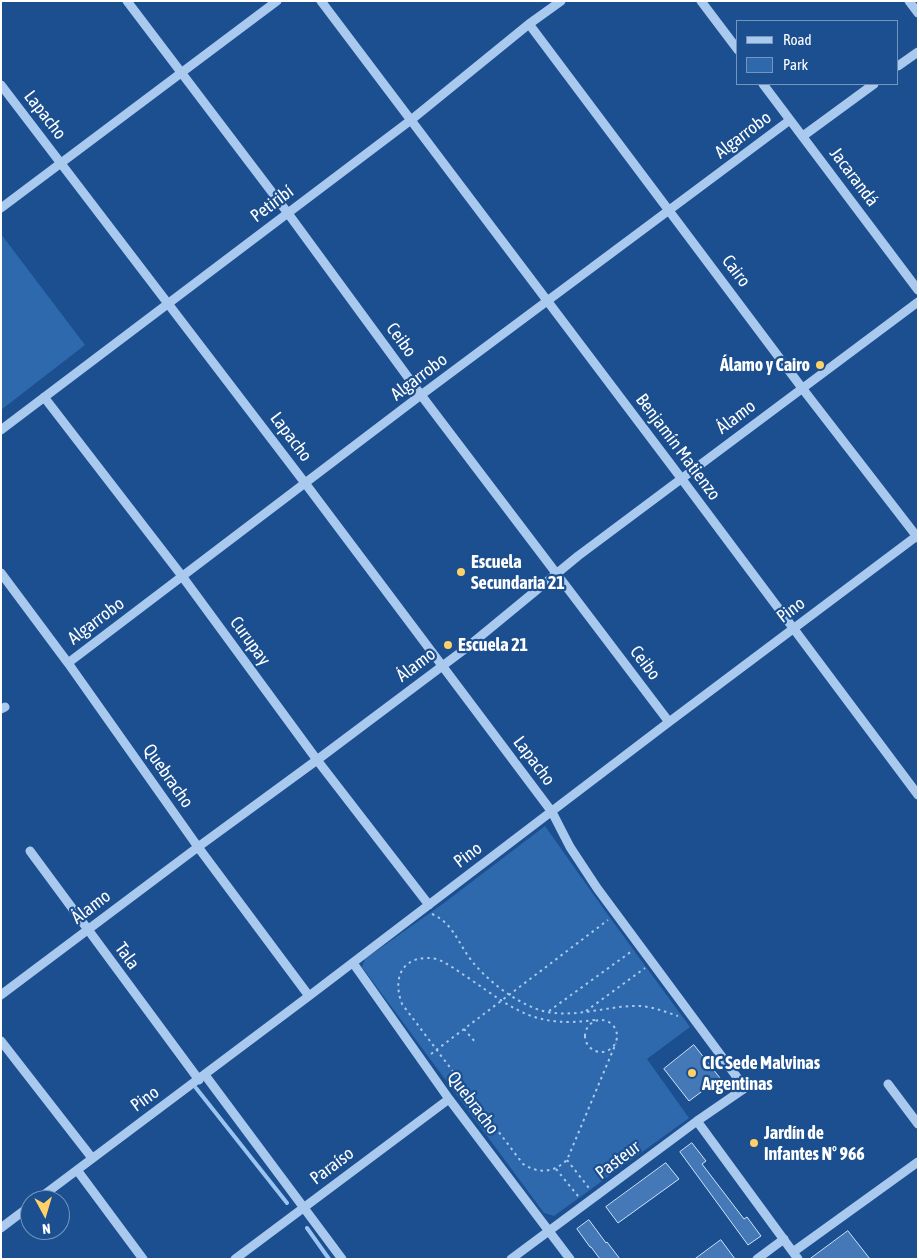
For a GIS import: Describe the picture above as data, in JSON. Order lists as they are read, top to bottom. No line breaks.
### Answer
{"streets":{"street":["Lapacho","Algarrobo","Jacarandá","Petiribí","Cairo","Ceibo","Álamo","Benjamín Matienzo","Pino","Curupay","Quebracho","Tala","Pasteur","Paraíso"]},"crossings":[["Lapacho","Algarrobo"],["Lapacho","Petiribí"],["Lapacho","Álamo"],["Lapacho","Pino"],["Lapacho","Pasteur"],["Algarrobo","Jacarandá"],["Algarrobo","Cairo"],["Algarrobo","Ceibo"],["Algarrobo","Benjamín Matienzo"],["Algarrobo","Curupay"],["Algarrobo","Quebracho"],["Petiribí","Cairo"],["Petiribí","Ceibo"],["Petiribí","Benjamín Matienzo"],["Petiribí","Curupay"],["Cairo","Álamo"],["Cairo","Pino"],["Ceibo","Álamo"],["Ceibo","Pino"],["Álamo","Benjamín Matienzo"],["Álamo","Curupay"],["Álamo","Quebracho"],["Álamo","Tala"],["Benjamín Matienzo","Pino"],["Pino","Curupay"],["Pino","Quebracho"],["Pino","Tala"],["Quebracho","Pasteur"],["Quebracho","Paraíso"],["Tala","Paraíso"]],"places":["Álamo y Cairo","Escuela Secundaria 21","Escuela 21","CIC Sede Malvinas Argentinas","Jardín de Infantes N° 966"],"legend":["Road","Park"],"north":"bottom"}
